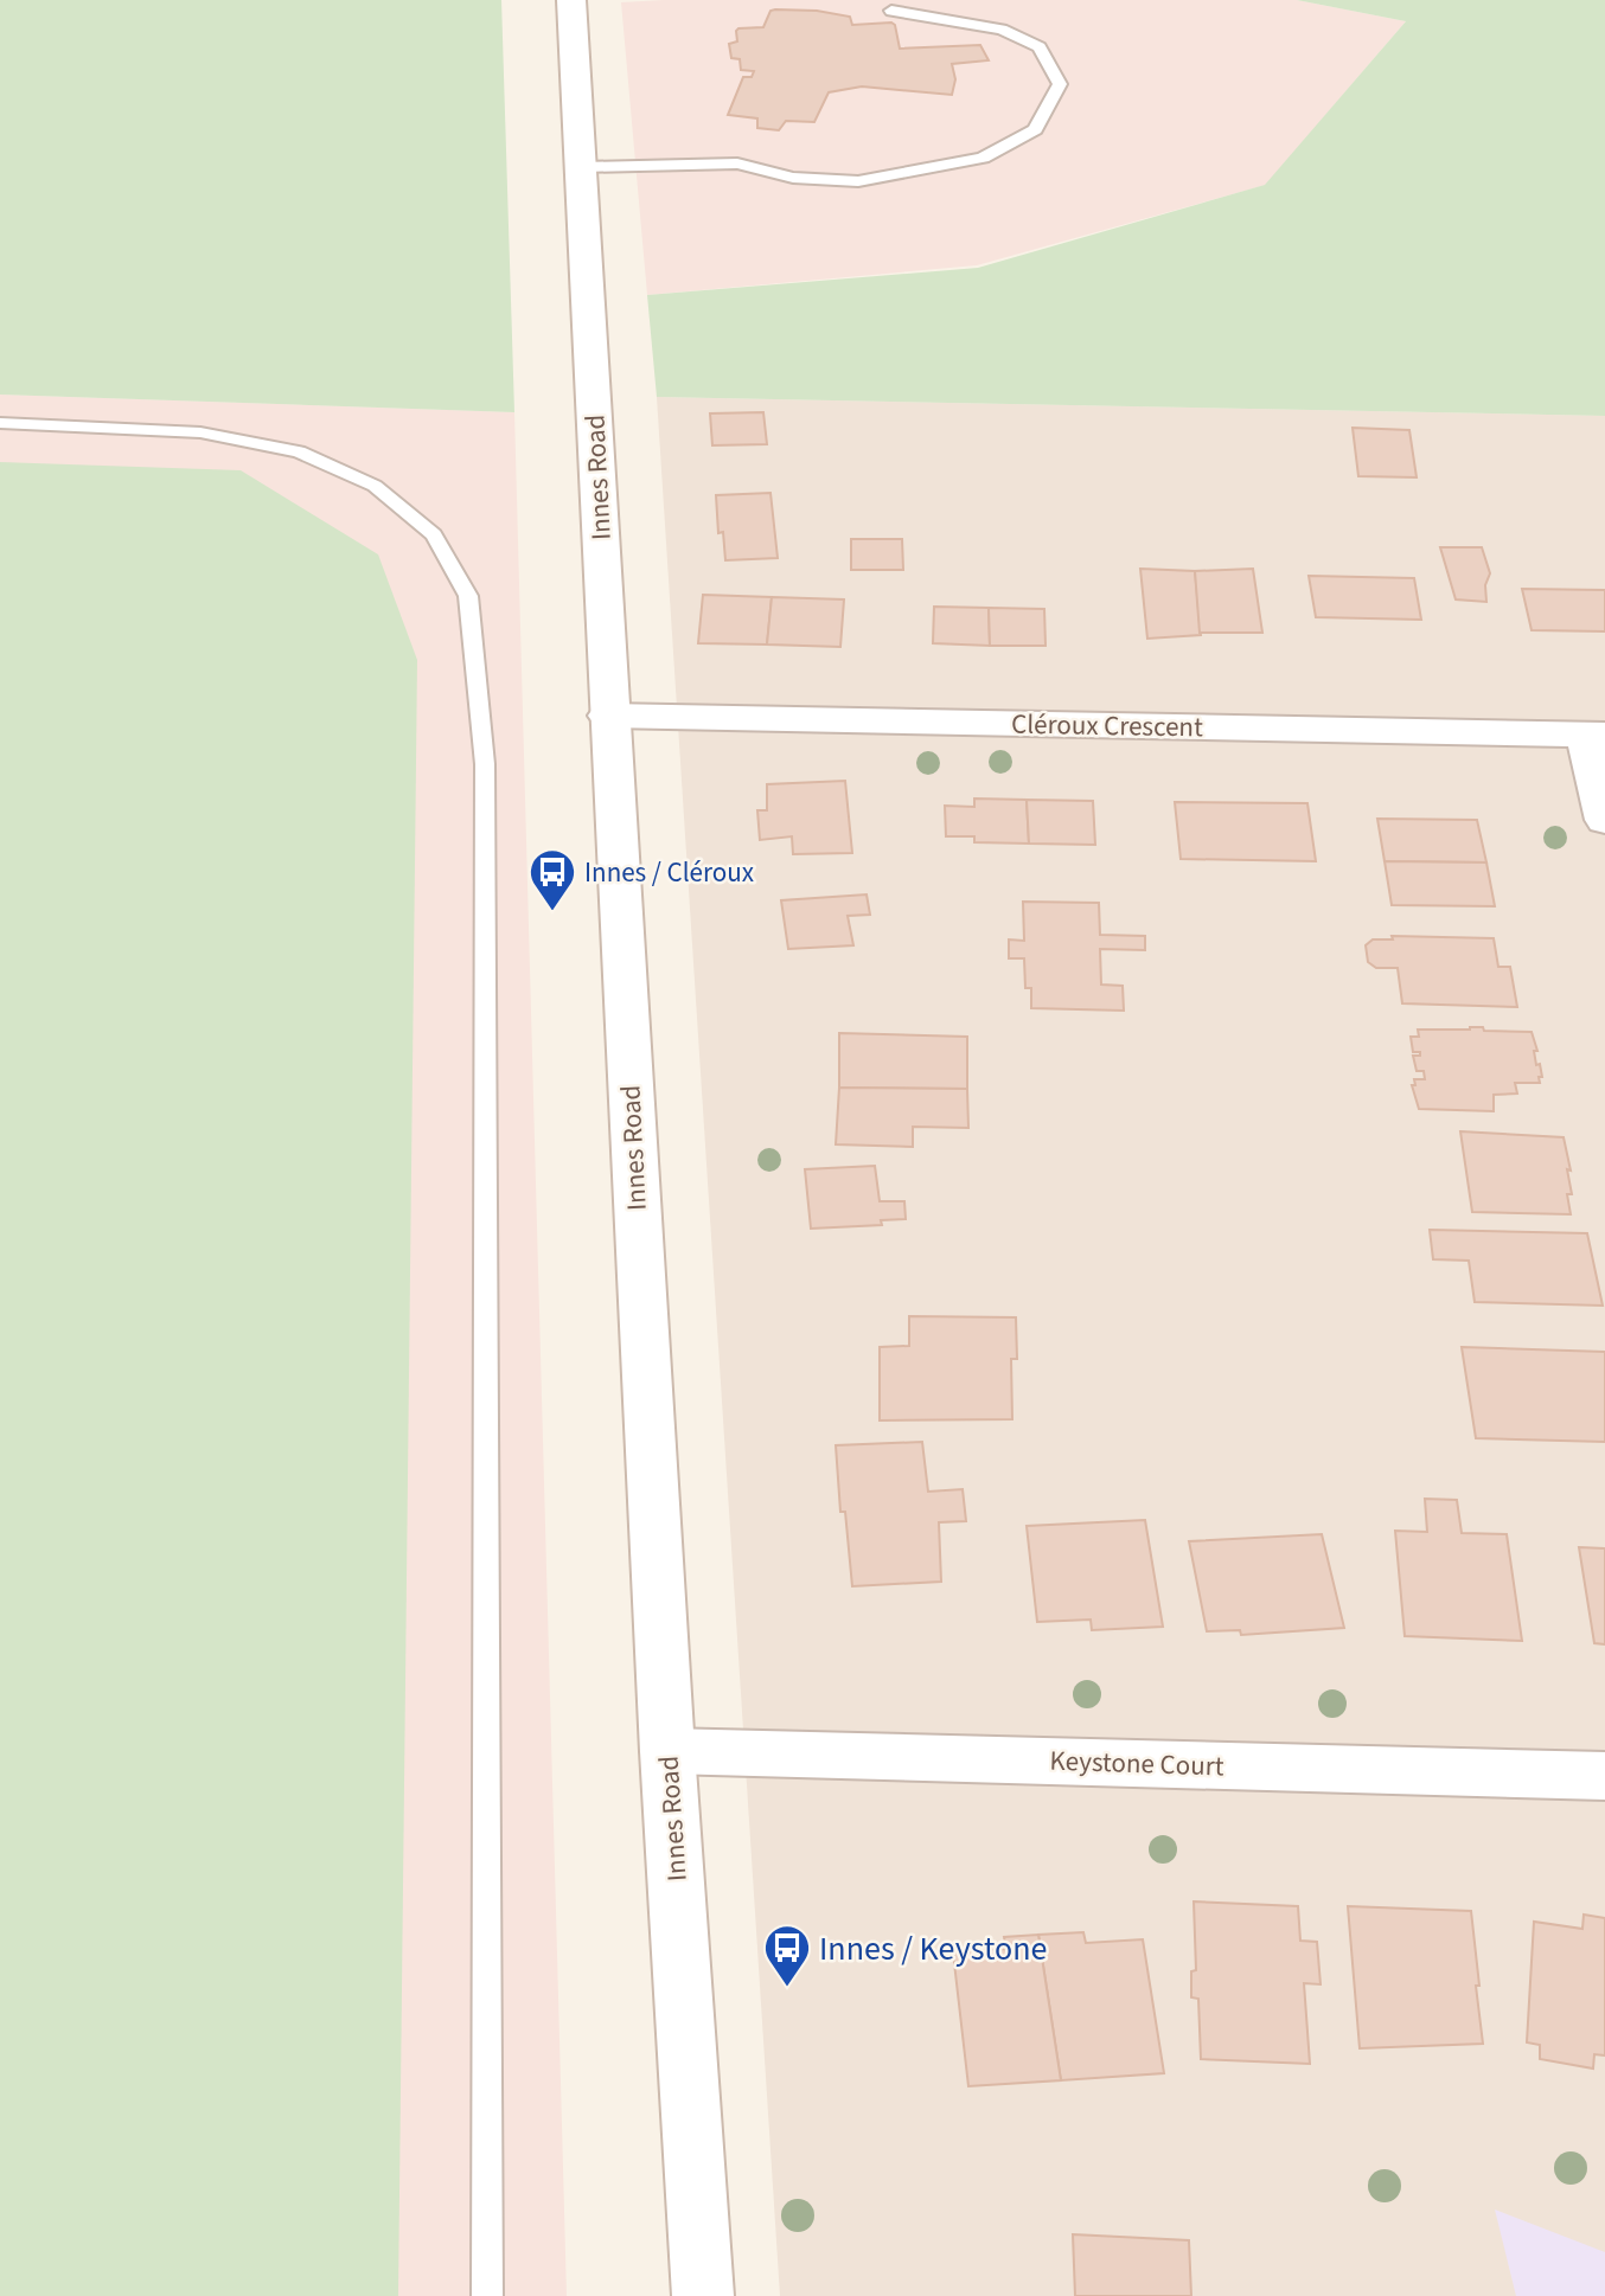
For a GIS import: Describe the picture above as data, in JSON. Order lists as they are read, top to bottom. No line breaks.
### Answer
{"streets":{"street":["Innes Road","Cléroux Crescent","Keystone Court"]},"crossings":[["Innes Road","Cléroux Crescent"],["Innes Road","Keystone Court"]],"places":{"bus stop":["Innes / Cléroux","Innes / Keystone"]}}
